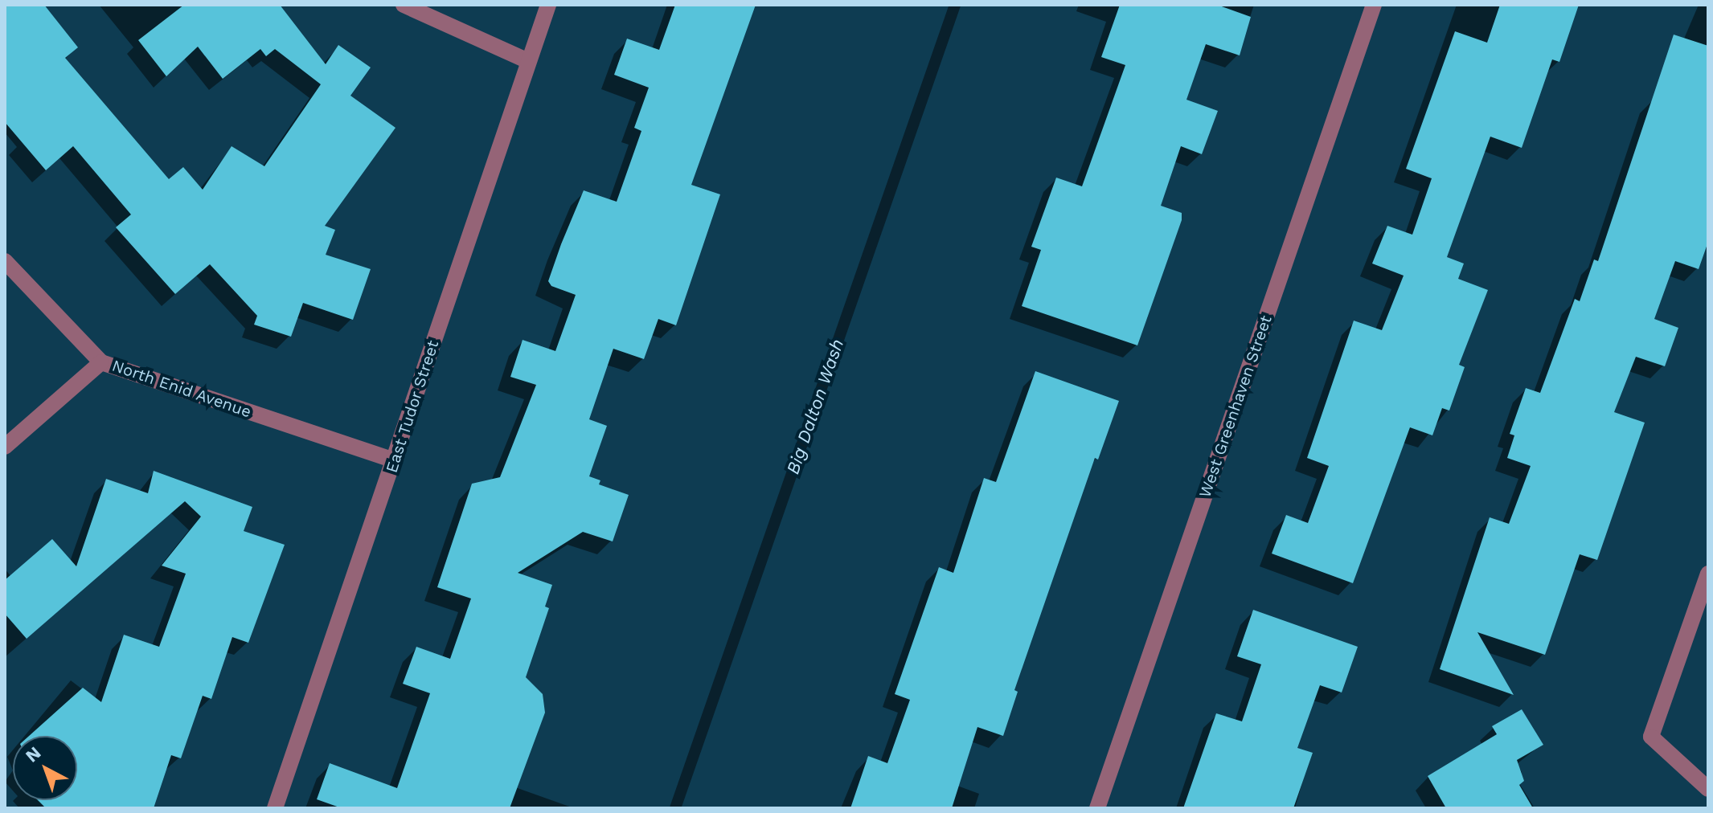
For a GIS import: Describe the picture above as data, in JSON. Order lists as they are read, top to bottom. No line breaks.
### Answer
{"streets":{"street":["North Enid Avenue","East Tudor Street","West Greenhaven Street"]},"crossings":[["North Enid Avenue","East Tudor Street"]],"water":["Big Dalton Wash"],"north":"top left"}
